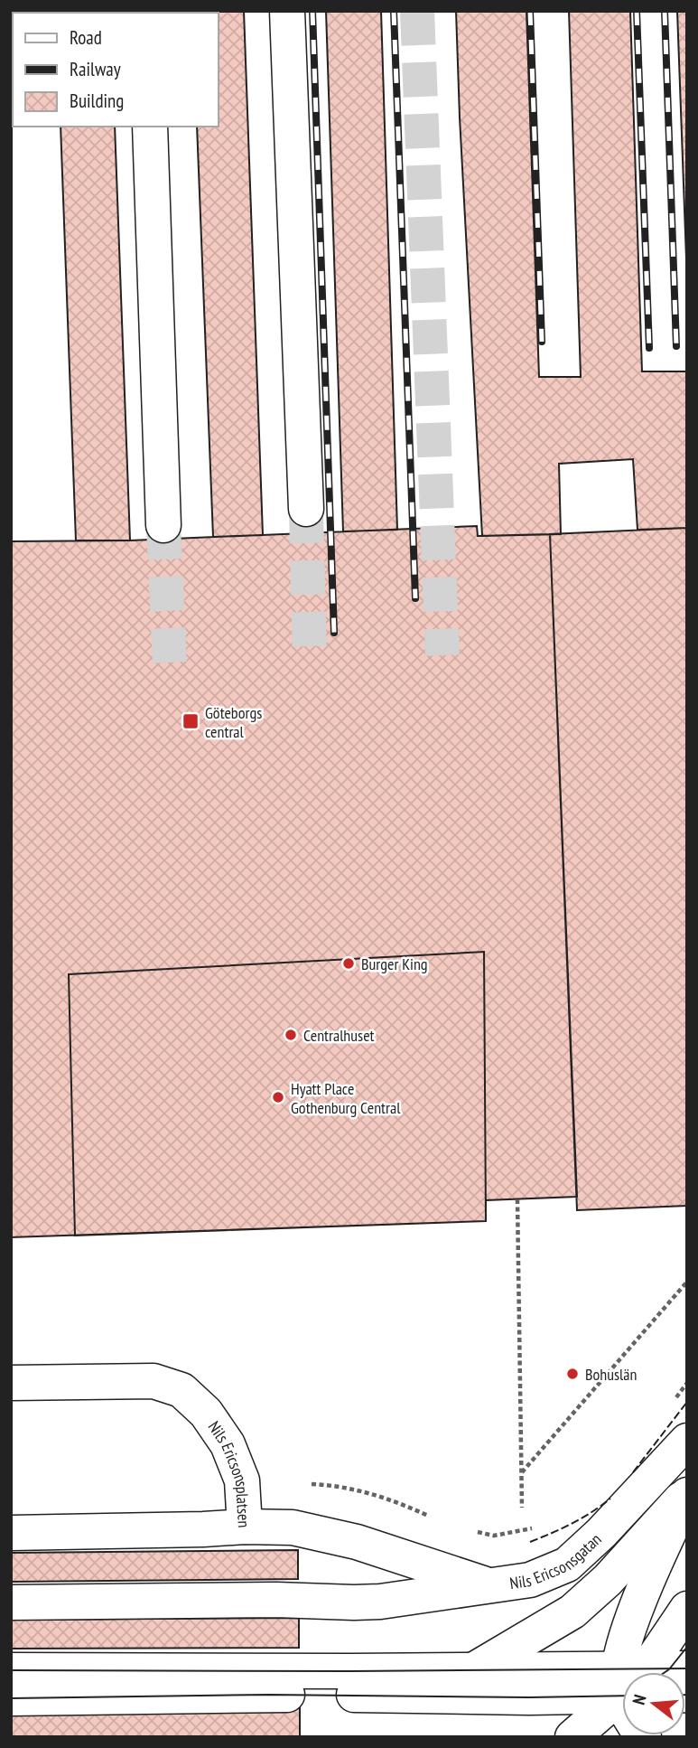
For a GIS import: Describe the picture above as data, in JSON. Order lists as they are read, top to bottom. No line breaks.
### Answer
{"streets":{"main road":["Nils Ericsonsplatsen","Nils Ericsonsgatan"]},"crossings":[["Nils Ericsonsplatsen","Nils Ericsonsgatan"]],"places":{"transit":["Göteborgs central"],"other":["Burger King","Centralhuset","Hyatt Place Gothenburg Central","Bohuslän"]},"legend":["Road","Railway","Building"],"north":"left"}
